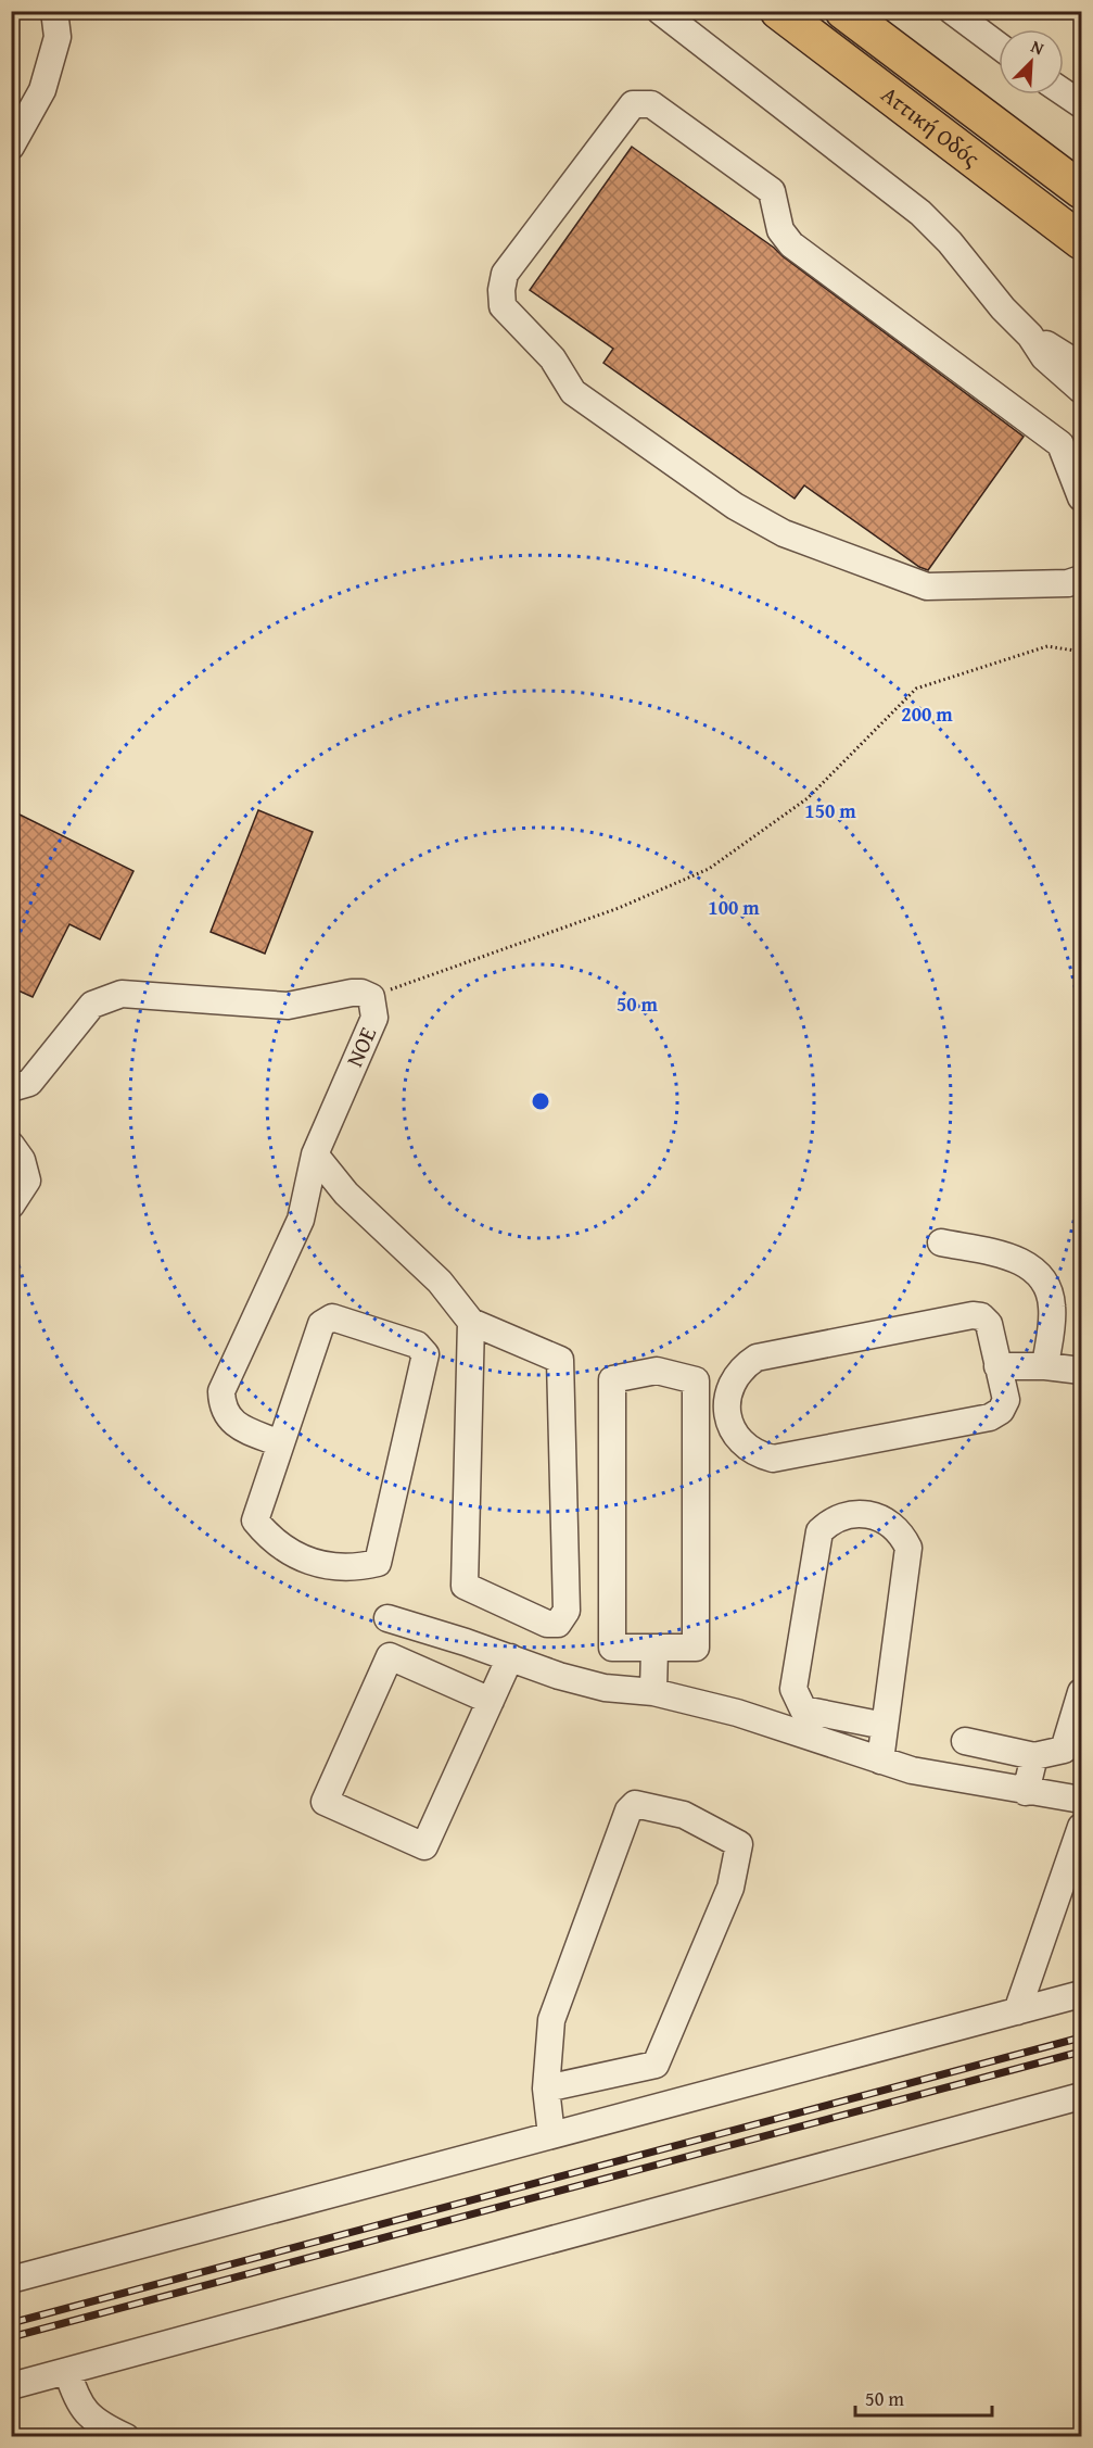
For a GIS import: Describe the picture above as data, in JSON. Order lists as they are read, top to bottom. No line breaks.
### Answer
{"streets":{"highway":["Αττική Οδός"],"street":["NOE"]},"scale_bar":"50 m","north":"top right","rings":["200 m","150 m","100 m","50 m"]}
